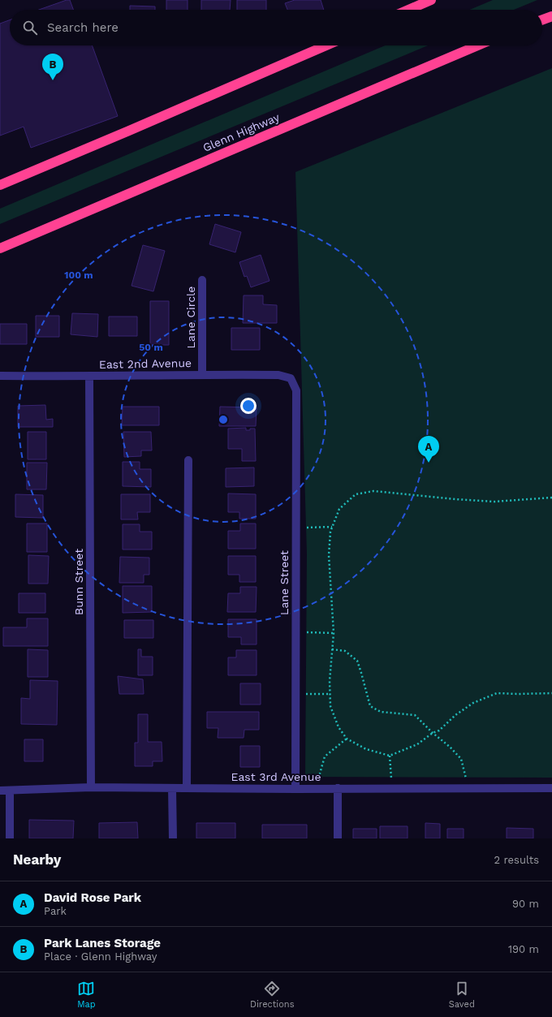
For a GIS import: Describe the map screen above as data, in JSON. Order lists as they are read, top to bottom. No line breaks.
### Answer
{"streets":{"highway":["Glenn Highway"],"street":["Lane Circle","East 2nd Avenue","Bunn Street","Lane Street","East 3rd Avenue"]},"crossings":[["Lane Circle","East 2nd Avenue"],["East 2nd Avenue","Bunn Street"],["East 2nd Avenue","Lane Street"],["Bunn Street","East 3rd Avenue"],["Lane Street","East 3rd Avenue"]],"page":{"search":"Search here","pins":["B","A"],"heading":["Nearby","2 results"],"list":[{"mark":"A","name":"David Rose Park","note":"Park","value":"90 m"},{"mark":"B","name":"Park Lanes Storage","note":"Place · Glenn Highway","value":"190 m"}],"nav":["Map","Directions","Saved"]},"rings":["100 m","50 m"]}
